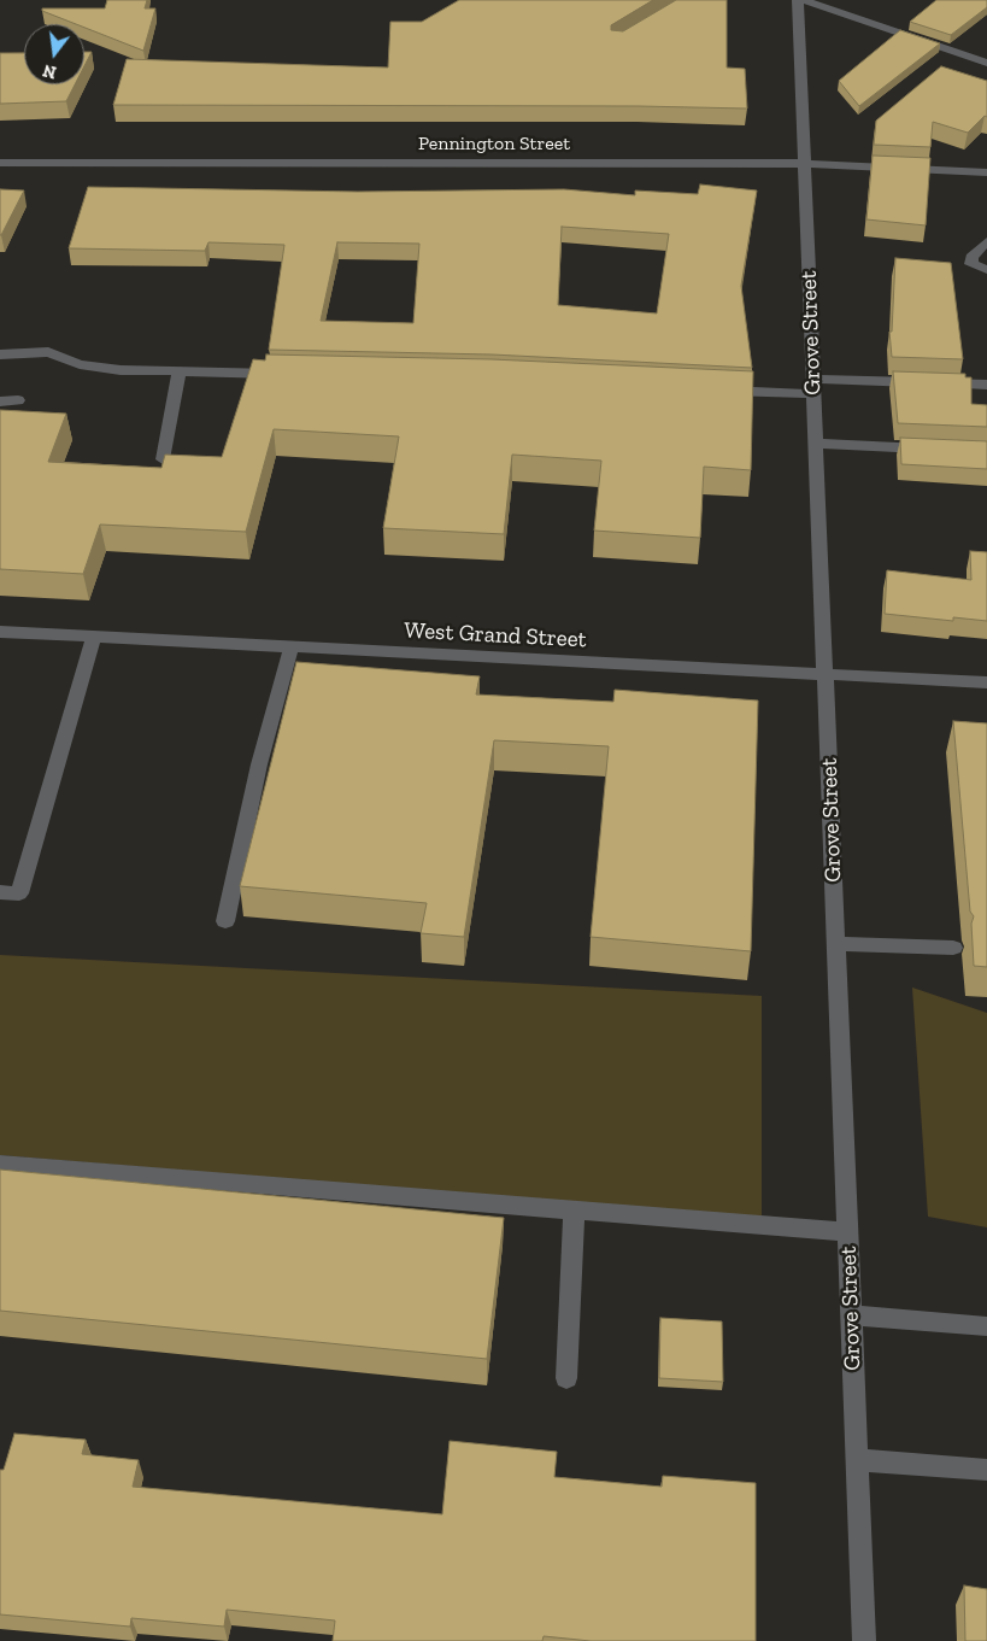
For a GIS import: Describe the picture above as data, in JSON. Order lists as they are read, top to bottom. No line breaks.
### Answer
{"streets":{"street":["Pennington Street","Grove Street","West Grand Street"]},"crossings":[["Pennington Street","Grove Street"],["Grove Street","West Grand Street"]],"north":"bottom"}
